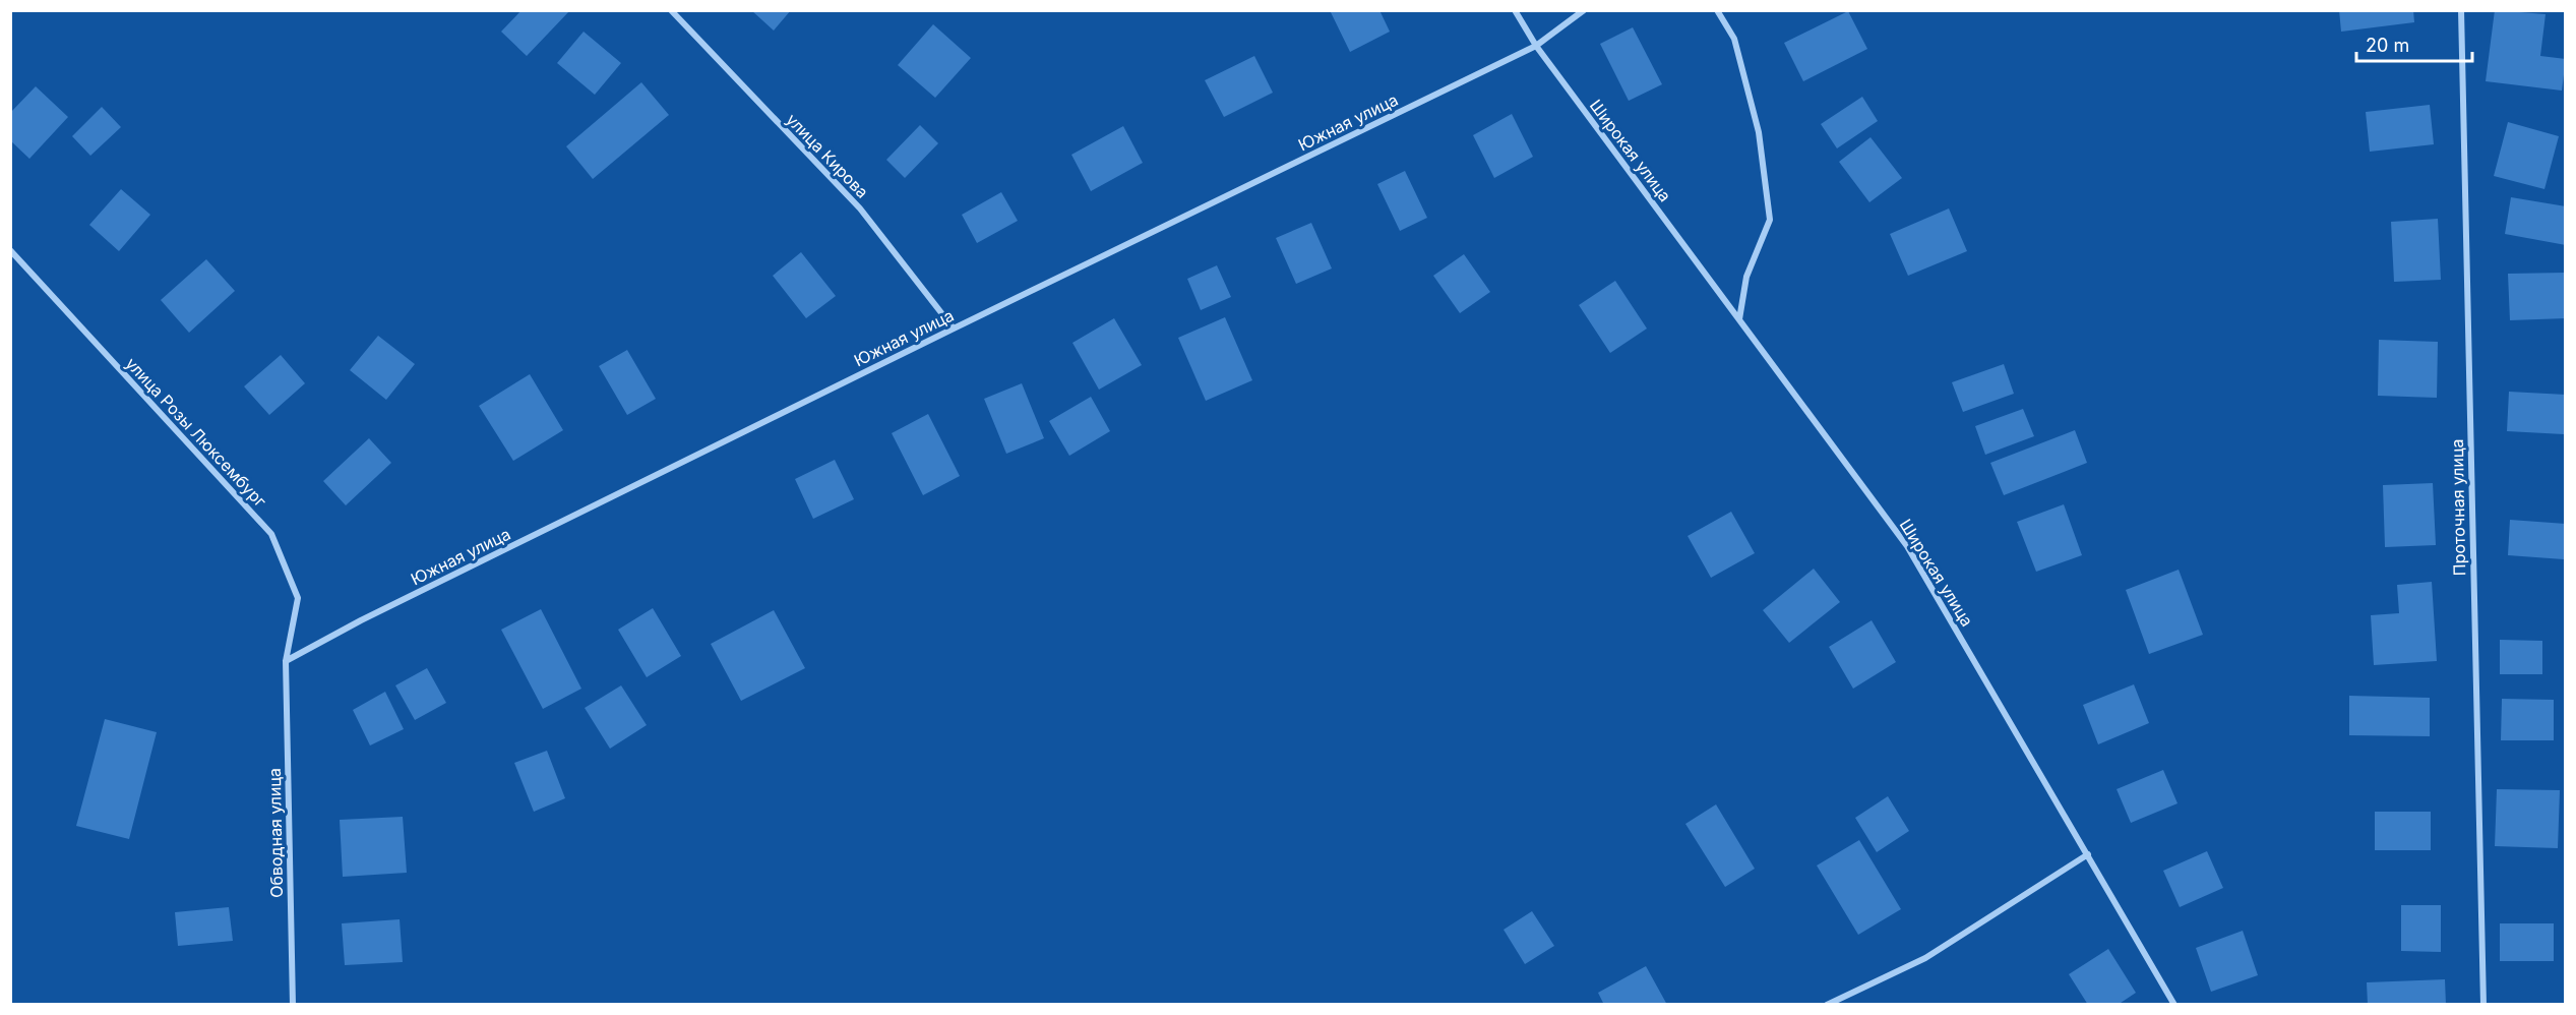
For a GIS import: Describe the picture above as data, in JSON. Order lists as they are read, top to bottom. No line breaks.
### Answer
{"streets":{"street":["Южная улица","Широкая улица","улица Кирова","улица Розы Люксембург","Проточная улица","Обводная улица"]},"crossings":[["Южная улица","Широкая улица"],["Южная улица","улица Кирова"],["Южная улица","улица Розы Люксембург"],["Южная улица","Обводная улица"],["улица Розы Люксембург","Обводная улица"]],"scale_bar":"20 m"}
